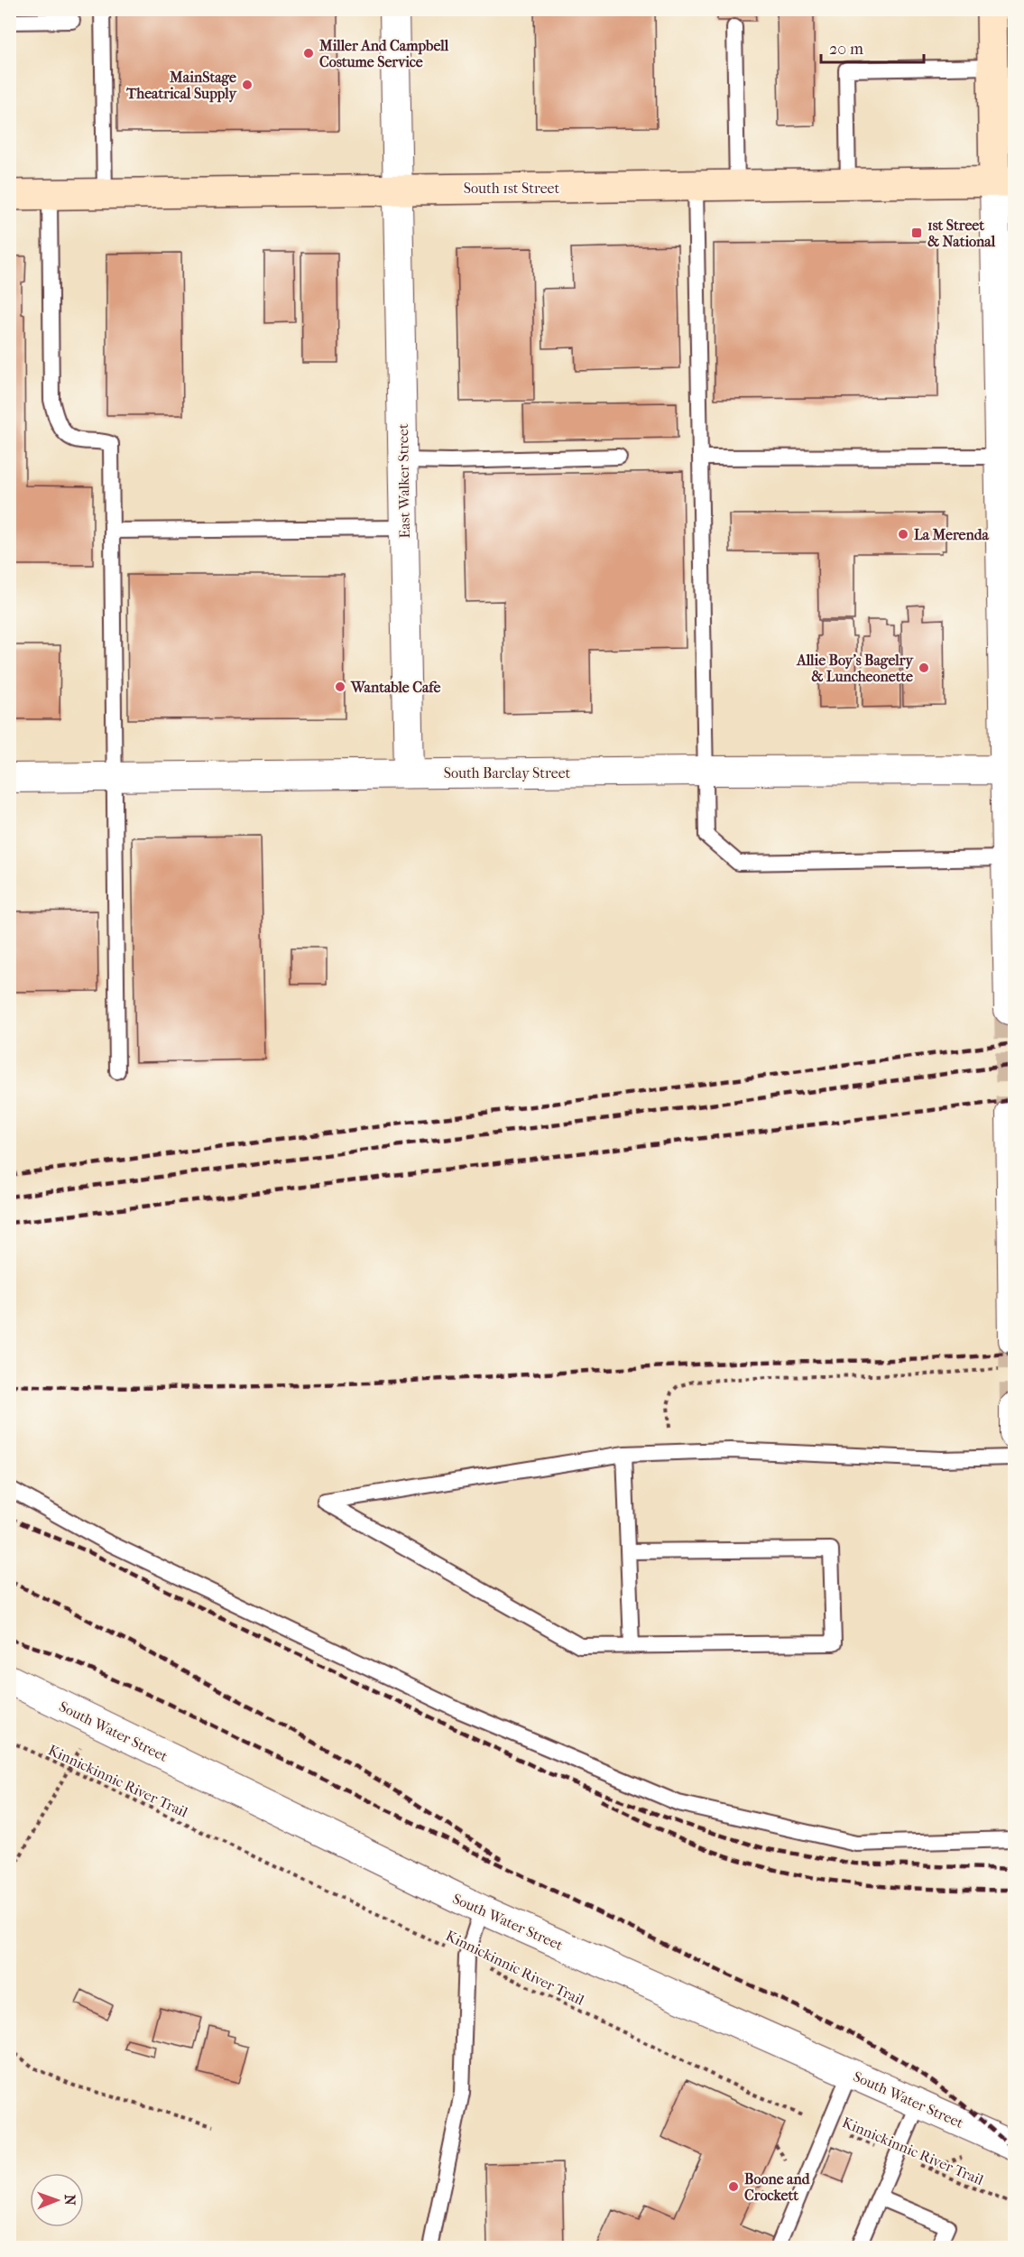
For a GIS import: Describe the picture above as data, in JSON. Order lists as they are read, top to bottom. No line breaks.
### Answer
{"streets":{"main road":["South 1st Street"],"street":["East Walker Street","South Barclay Street","South Water Street"],"path":["Kinnickinnic River Trail"]},"crossings":[["South 1st Street","East Walker Street"],["East Walker Street","South Barclay Street"]],"places":{"other":["Miller And Campbell Costume Service","MainStage Theatrical Supply","La Merenda","Allie Boy's Bagelry & Luncheonette","Wantable Cafe","Boone and Crockett"],"transit":["1st Street & National"]},"scale_bar":"20 m","north":"right"}
